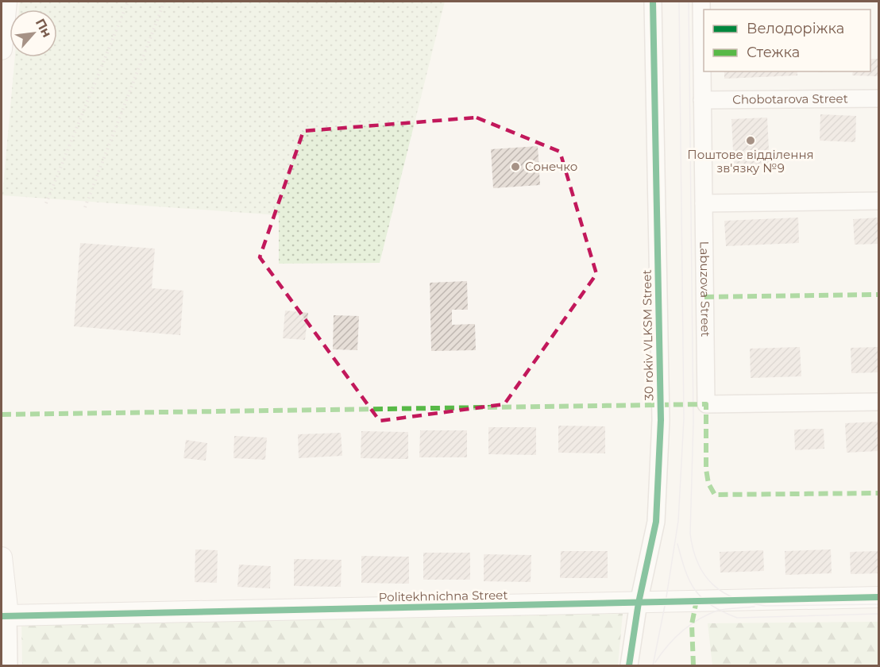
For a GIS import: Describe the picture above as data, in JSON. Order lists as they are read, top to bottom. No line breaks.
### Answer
{"streets":{"street":["Chobotarova Street","Labuzova Street","30 rokiv VLKSM Street","Politekhnichna Street"]},"crossings":[["Chobotarova Street","Labuzova Street"],["30 rokiv VLKSM Street","Politekhnichna Street"]],"places":["Поштове відділення зв'язку №9","Сонечко"],"legend":["Велодоріжка","Стежка"],"north":"top right"}
